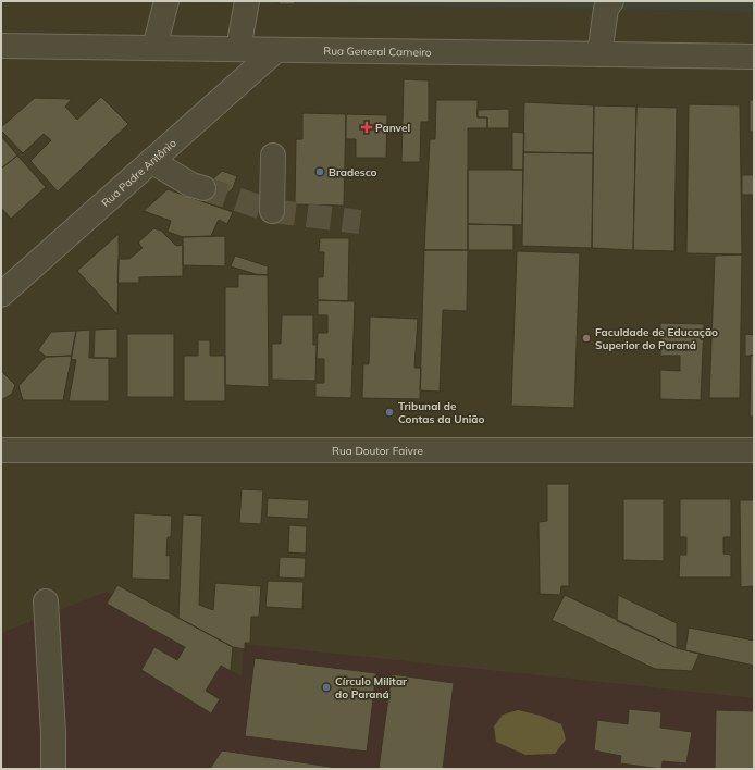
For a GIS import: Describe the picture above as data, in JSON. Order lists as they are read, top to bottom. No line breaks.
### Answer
{"streets":{"street":["Rua General Carneiro","Rua Padre Antônio","Rua Doutor Faivre"]},"crossings":[["Rua General Carneiro","Rua Padre Antônio"]],"places":{"health":["Panvel"],"other":["Bradesco","Faculdade de Educação Superior do Paraná","Tribunal de Contas da União","Círculo Militar do Paraná"]}}
